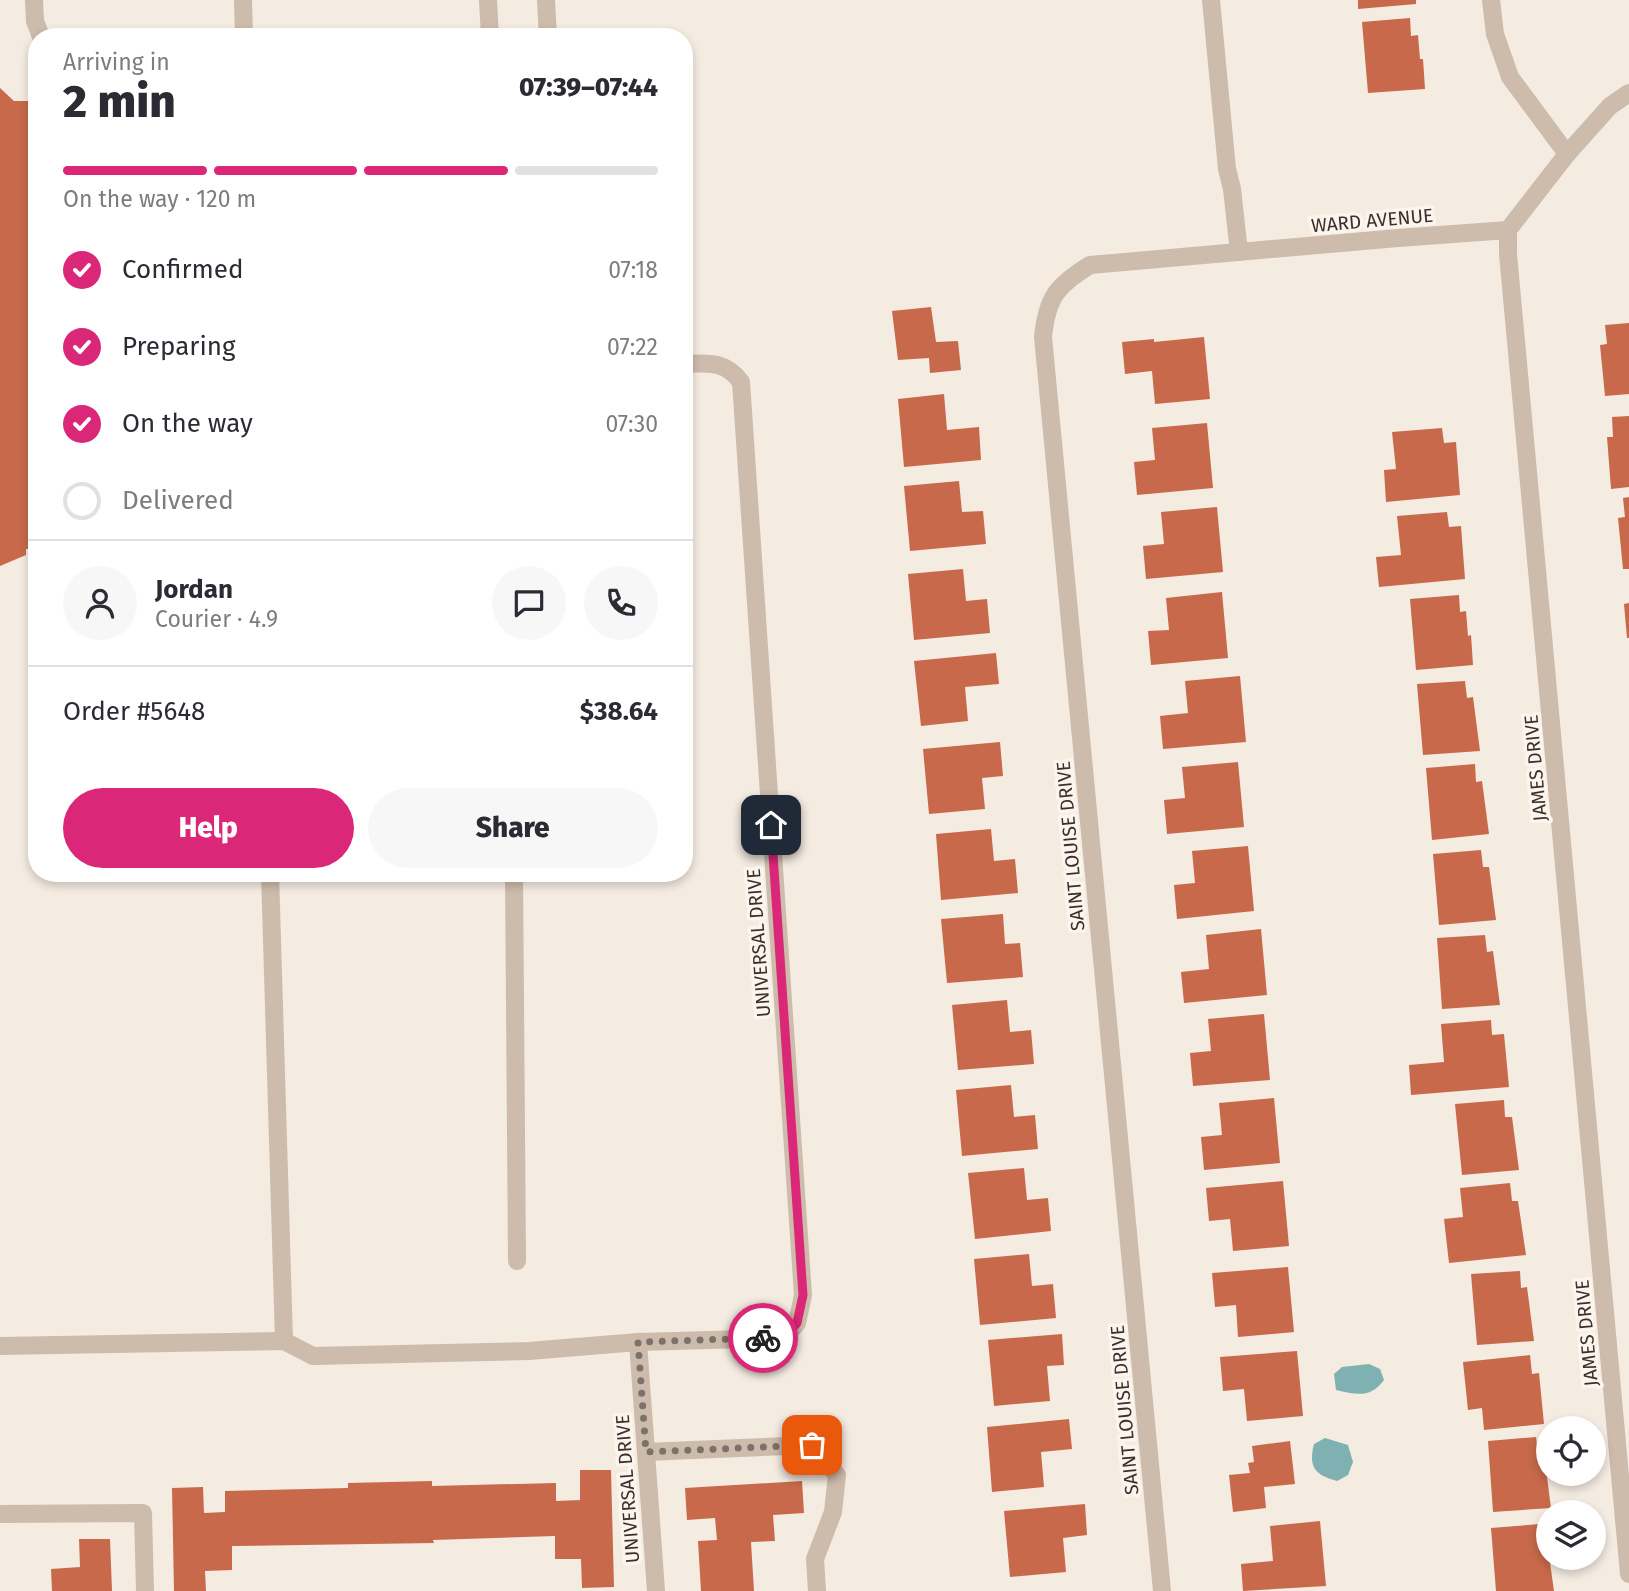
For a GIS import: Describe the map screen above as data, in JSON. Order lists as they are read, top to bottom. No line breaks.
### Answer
{"streets":{"street":["WARD AVENUE","JAMES DRIVE","SAINT LOUISE DRIVE","UNIVERSAL DRIVE"]},"crossings":[["WARD AVENUE","JAMES DRIVE"],["WARD AVENUE","SAINT LOUISE DRIVE"]],"page":{"heading":["2 min","Arriving in","07:39–07:44"],"panel":["Jordan","Courier · 4.9","Order #5648","$38.64"],"bar":"On the way · 120 m","list":[["Confirmed","07:18"],["Preparing","07:22"],["On the way","07:30"],"Delivered"],"buttons":["Help","Share"]}}
